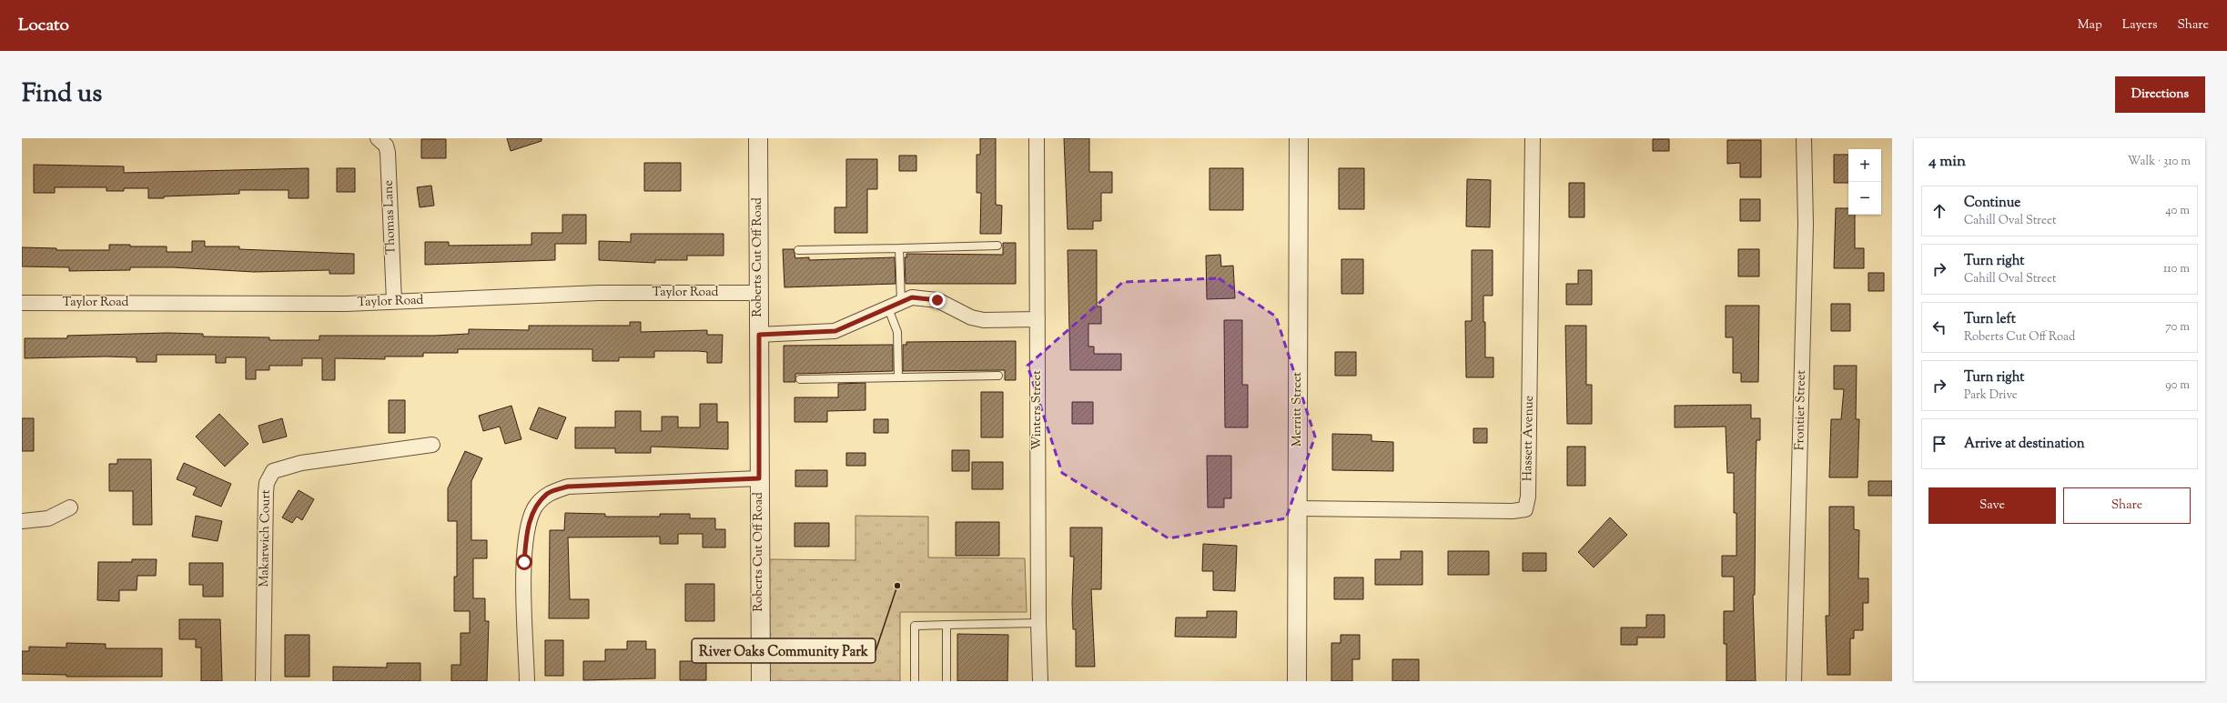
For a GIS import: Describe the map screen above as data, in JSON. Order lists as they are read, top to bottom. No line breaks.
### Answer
{"streets":{"street":["Thomas Lane","Roberts Cut Off Road","Taylor Road","Merritt Street","Winters Street","Frontier Street","Hassett Avenue","Makarwich Court"]},"crossings":[["Thomas Lane","Taylor Road"],["Roberts Cut Off Road","Taylor Road"],["Merritt Street","Hassett Avenue"]],"places":["River Oaks Community Park"],"page":{"header":"Locato","nav":["Map","Layers","Share"],"title":"Find us","buttons":["Directions",["Save","Share"]],"heading":["4 min","Walk · 310 m"],"map_buttons":["+","−"],"list":[["Continue","Cahill Oval Street","40 m"],["Turn right","Cahill Oval Street","110 m"],["Turn left","Roberts Cut Off Road","70 m"],["Turn right","Park Drive","90 m"],"Arrive at destination"]}}
